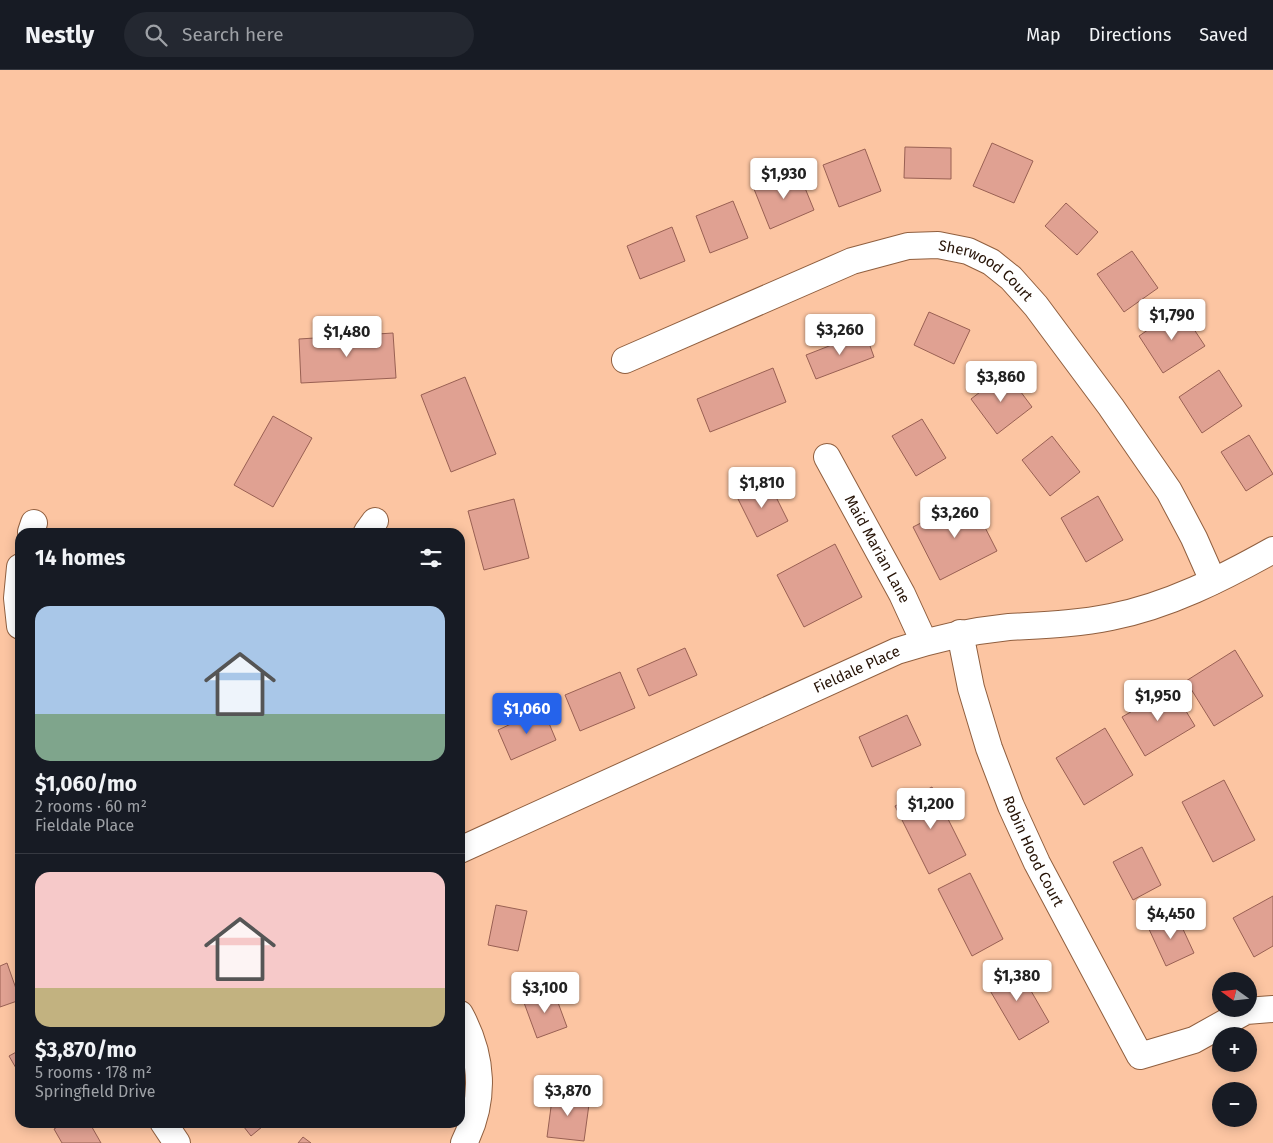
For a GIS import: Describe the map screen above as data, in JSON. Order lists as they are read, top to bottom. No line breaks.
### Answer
{"streets":{"street":["Sherwood Court","Maid Marian Lane","Fieldale Place","Robin Hood Court"]},"crossings":[["Sherwood Court","Fieldale Place"],["Maid Marian Lane","Fieldale Place"],["Fieldale Place","Robin Hood Court"]],"north":"left","page":{"header":"Nestly","search":"Search here","nav":["Map","Directions","Saved"],"price":["$1,930","$1,790","$3,260","$1,480","$3,860","$1,810","$3,260","$1,950","$1,060","$1,200","$4,450","$1,380","$3,100","$3,870"],"heading":"14 homes","list":[{"name":"$1,060/mo","note":"2 rooms · 60 m² · Fieldale Place"},{"name":"$3,870/mo","note":"5 rooms · 178 m² · Springfield Drive"}],"map_buttons":["+","−"]}}
